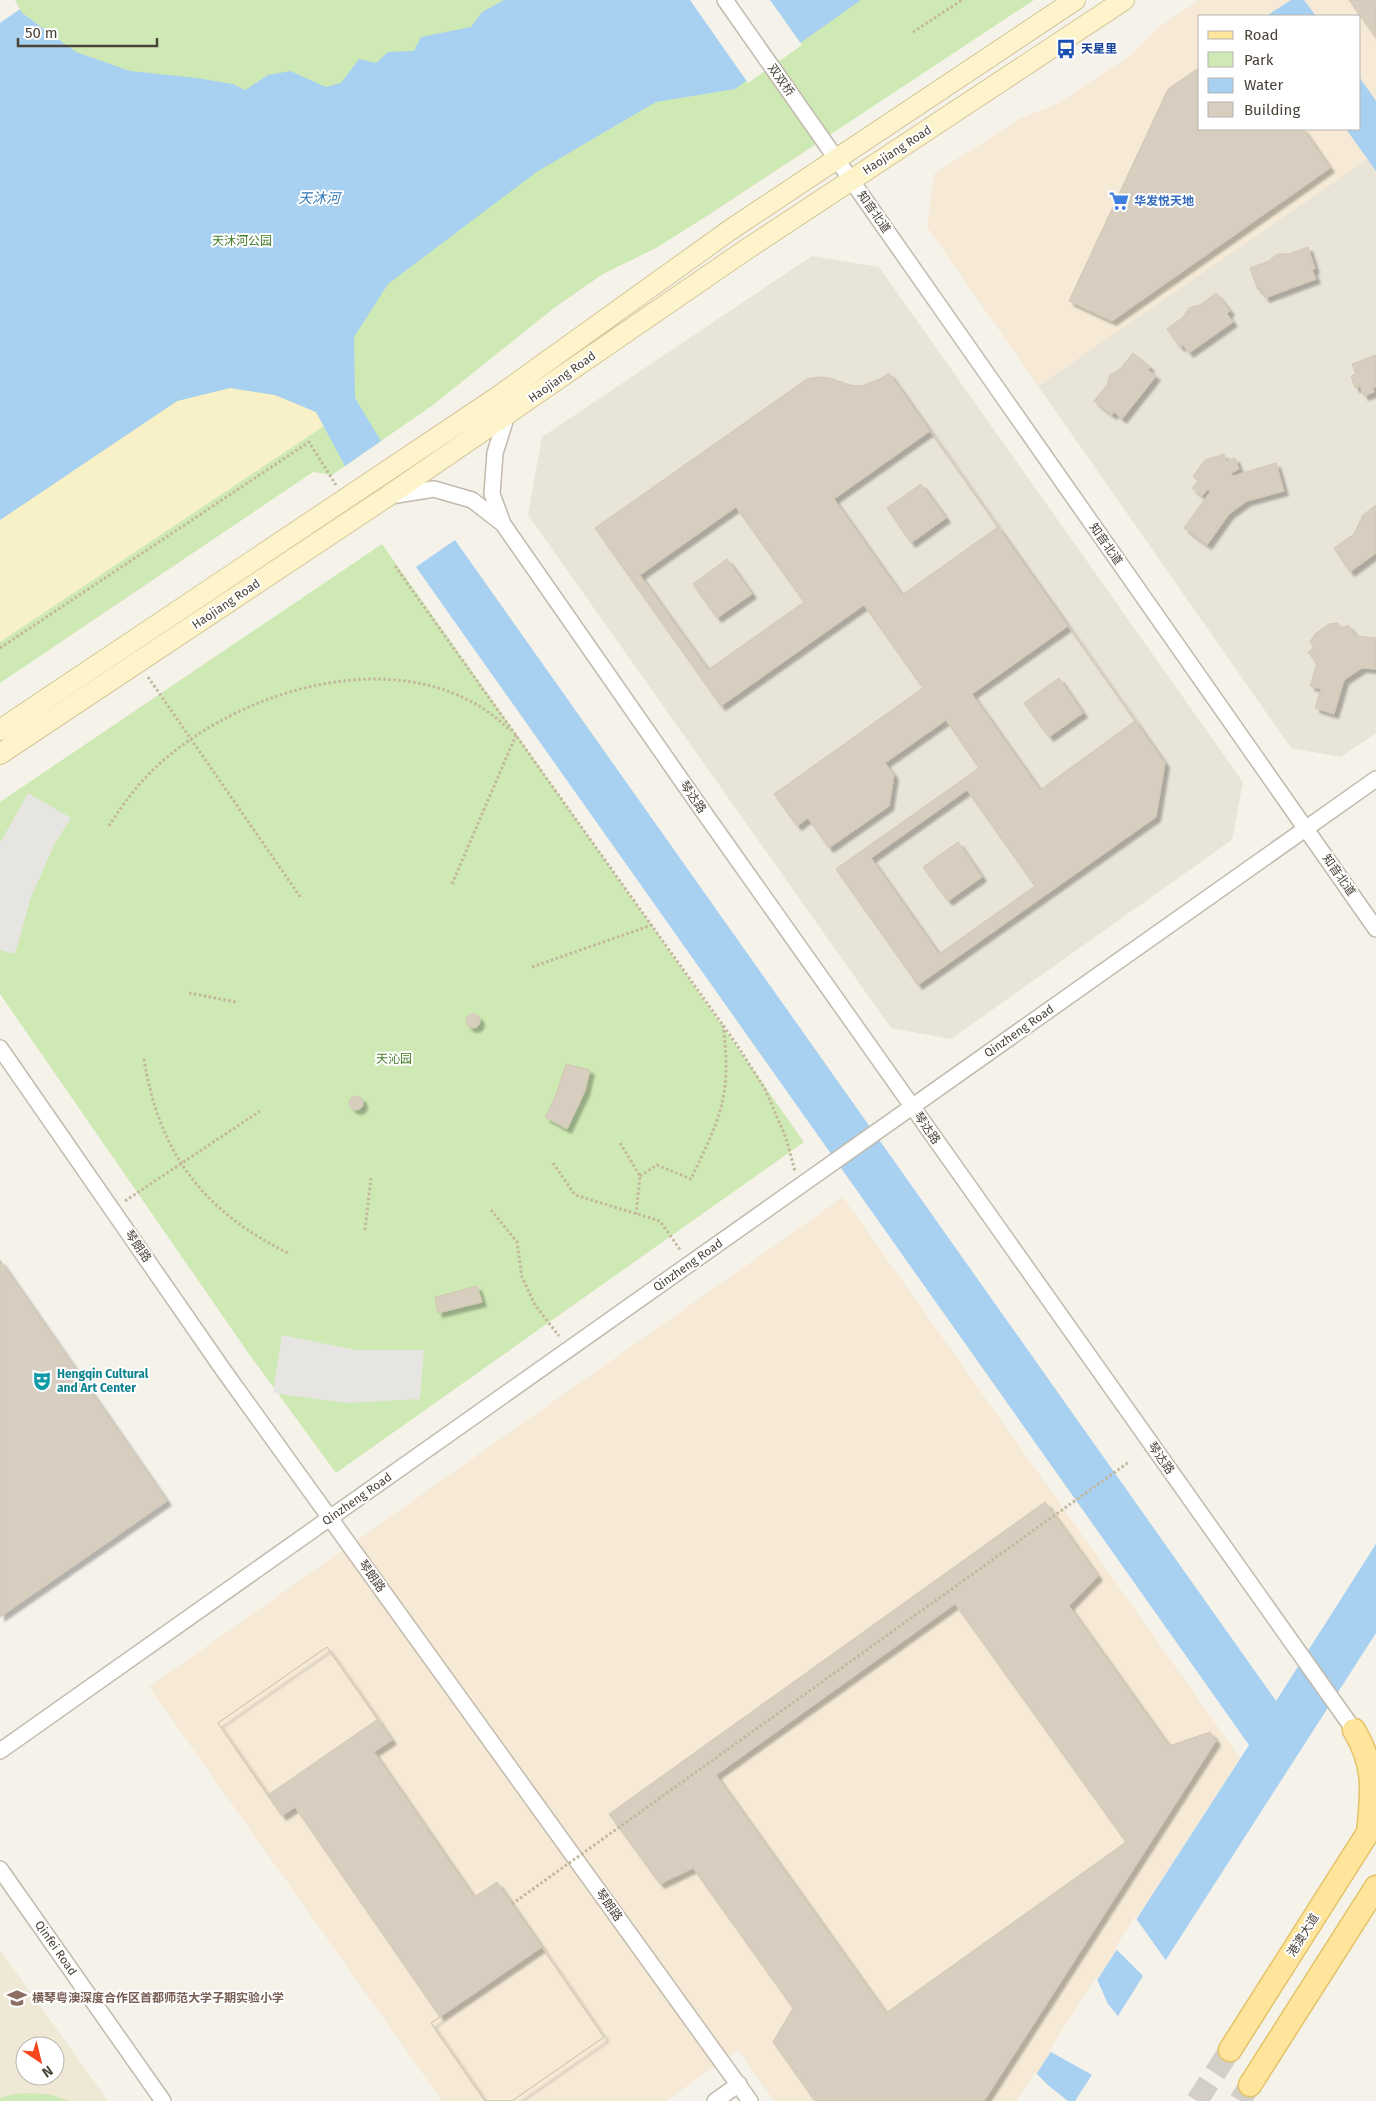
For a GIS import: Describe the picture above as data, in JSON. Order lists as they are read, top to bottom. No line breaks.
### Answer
{"streets":{"main road":["Haojiang Road","港澳大道"],"street":["双双桥","知音北道","琴达路","Qinzheng Road","琴朗路","Qinfei Road"]},"crossings":[["双双桥","Haojiang Road"],["双双桥","知音北道"],["Haojiang Road","知音北道"],["知音北道","Qinzheng Road"],["琴达路","Qinzheng Road"],["Qinzheng Road","琴朗路"]],"water":["天沐河"],"parks":["天沐河公园","天沁园"],"places":{"bus stop":["天星里"],"supermarket":["华发悦天地"],"theatre":["Hengqin Cultural and Art Center"],"school or university":["横琴粤澳深度合作区首都师范大学子期实验小学"]},"legend":["Road","Park","Water","Building"],"scale_bar":"50 m","north":"bottom right"}
